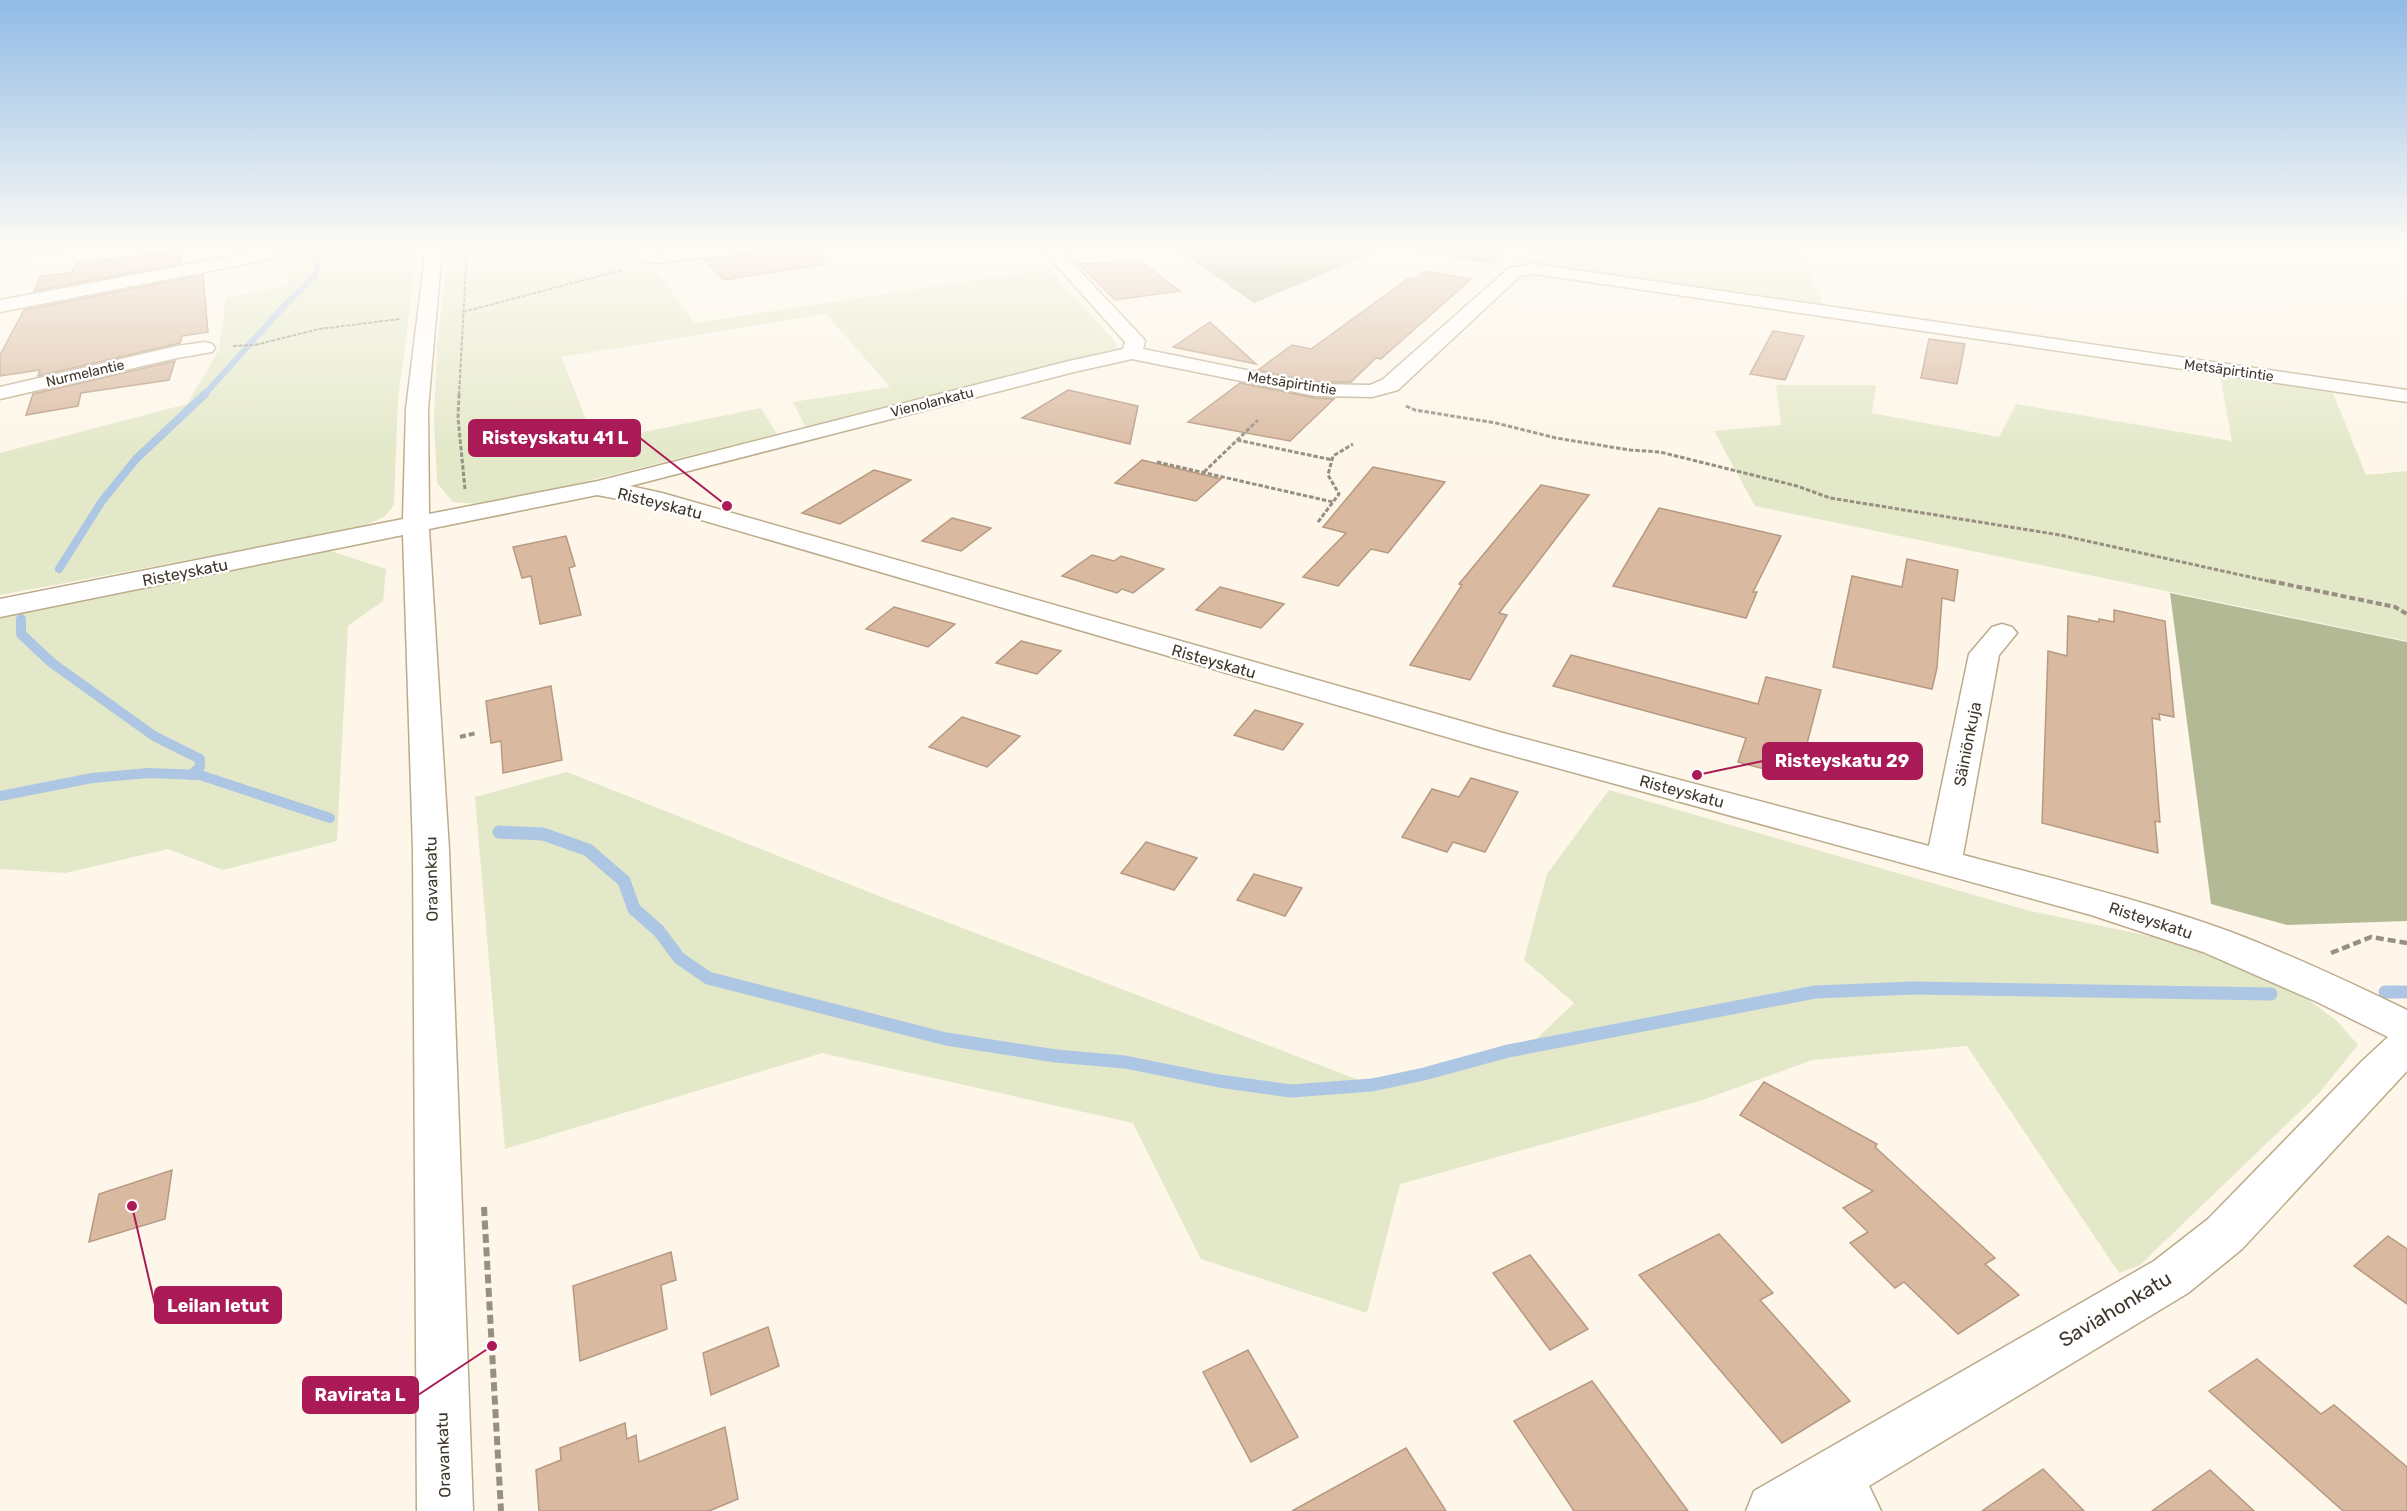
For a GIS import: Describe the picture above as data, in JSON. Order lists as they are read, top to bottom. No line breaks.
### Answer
{"streets":{"street":["Metsäpirtintie","Nurmelantie","Vienolankatu","Risteyskatu","Säiniönkuja","Oravankatu","Saviahonkatu"]},"crossings":[["Metsäpirtintie","Vienolankatu"],["Vienolankatu","Risteyskatu"],["Risteyskatu","Säiniönkuja"],["Risteyskatu","Oravankatu"]],"places":["Risteyskatu 41 L","Risteyskatu 29","Leilan letut","Ravirata L"]}
